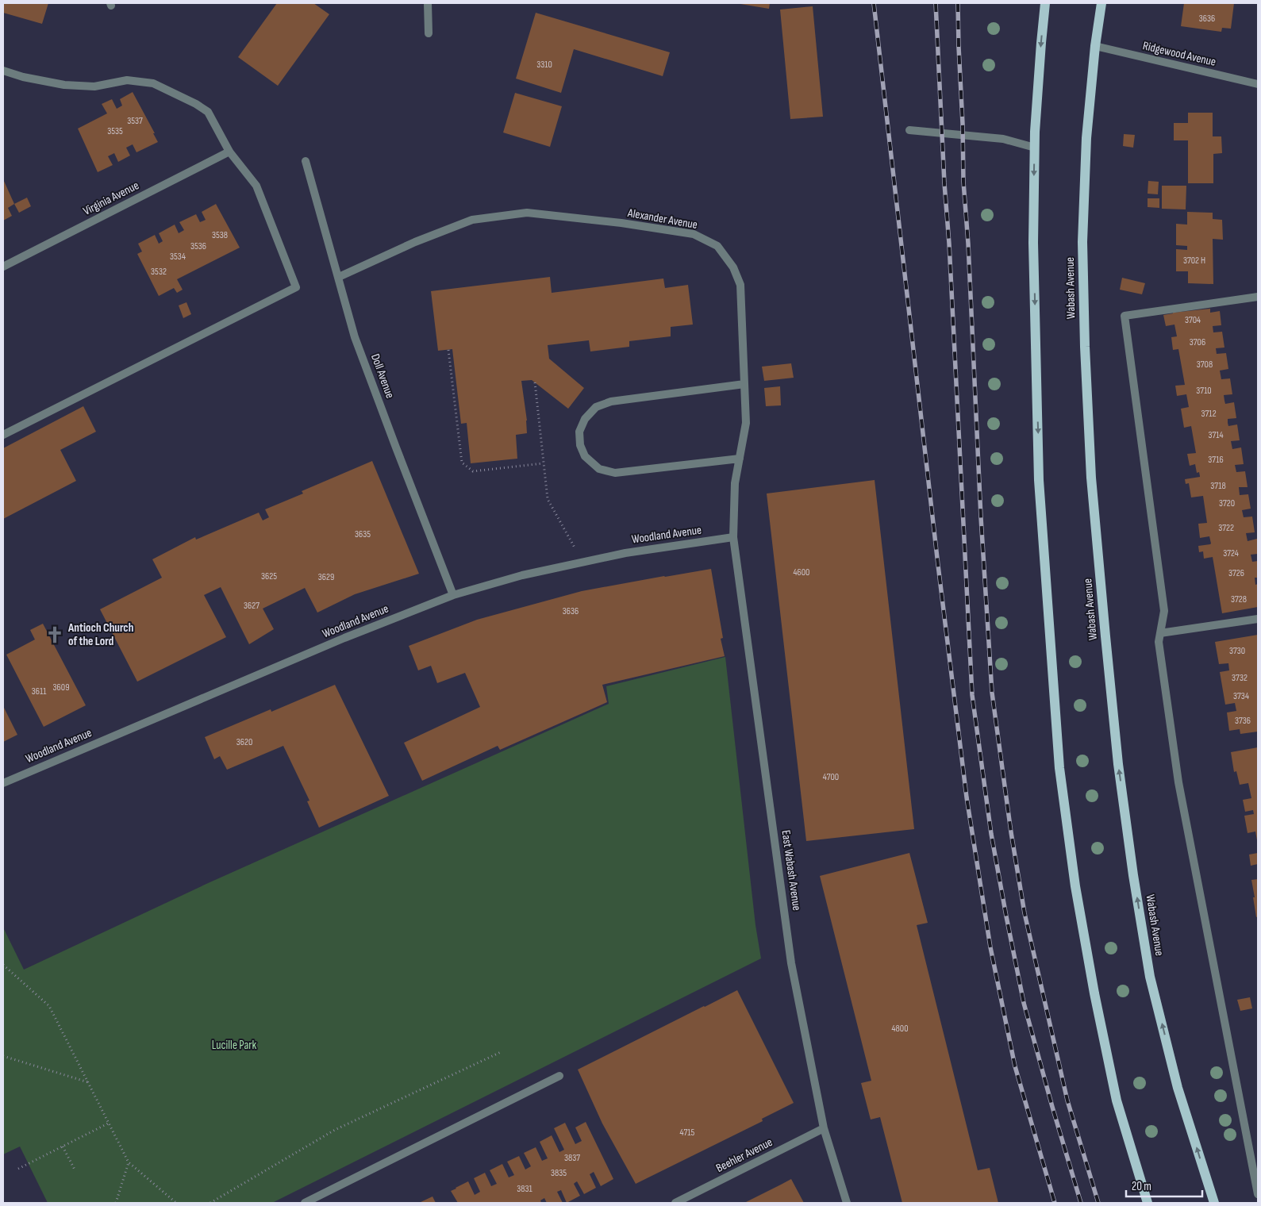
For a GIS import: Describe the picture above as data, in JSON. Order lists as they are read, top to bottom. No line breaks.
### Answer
{"streets":{"main road":["Wabash Avenue"],"street":["Ridgewood Avenue","Virginia Avenue","Alexander Avenue","Doll Avenue","Woodland Avenue","East Wabash Avenue","Beehler Avenue"]},"crossings":[["Ridgewood Avenue","Wabash Avenue"],["Alexander Avenue","Doll Avenue"],["Alexander Avenue","Woodland Avenue"],["Alexander Avenue","East Wabash Avenue"],["Doll Avenue","Woodland Avenue"],["Woodland Avenue","East Wabash Avenue"],["East Wabash Avenue","Beehler Avenue"]],"parks":["Lucille Park"],"places":{"church":["Antioch Church of the Lord"]},"house_numbers":["3636","3310","3537","3535","3538","3536","3534","3702 H","3532","3704","3706","3708","3710","3712","3714","3716","3718","3720","3722","3635","3724","4600","3726","3625","3629","3728","3627","3636","3730","3732","3609","3611","3734","3736","3620","4700","4800","4715","3837","3835","3831"],"scale_bar":"20 m"}
